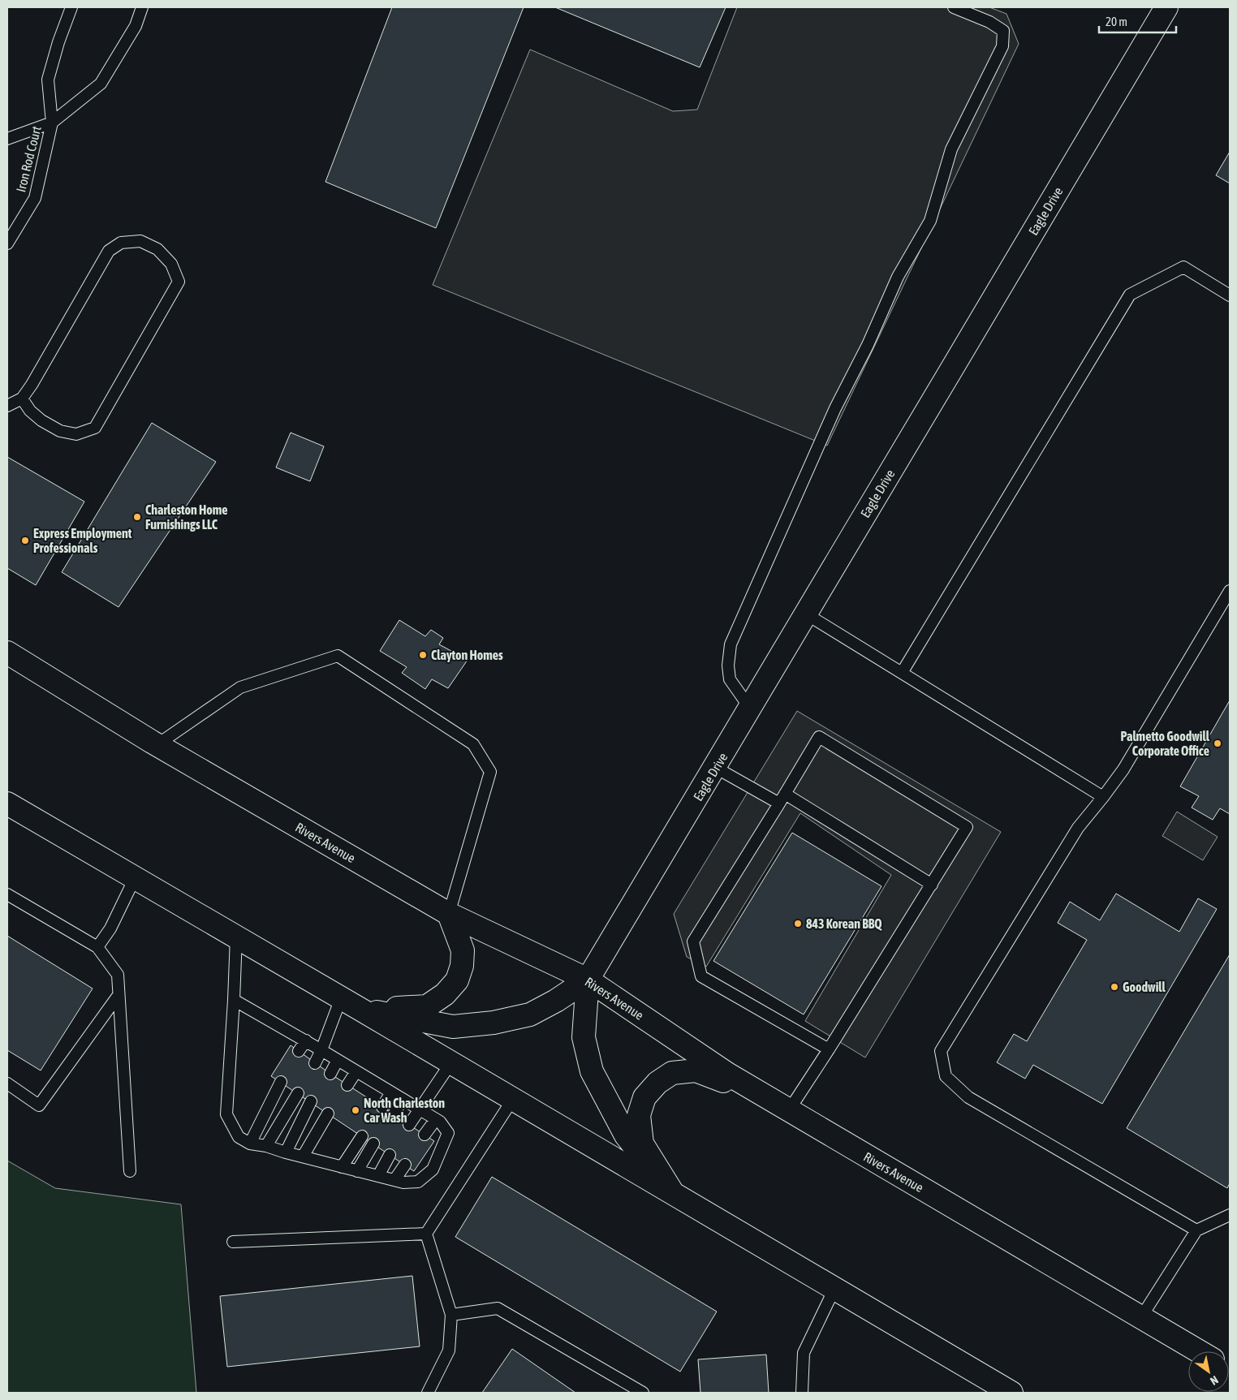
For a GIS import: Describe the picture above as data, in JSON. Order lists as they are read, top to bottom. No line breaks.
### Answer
{"streets":{"main road":["Eagle Drive","Rivers Avenue"],"lane":["Iron Rod Court"]},"crossings":[["Eagle Drive","Rivers Avenue"]],"places":["Charleston Home Furnishings LLC","Express Employment Professionals","Clayton Homes","Palmetto Goodwill Corporate Office","843 Korean BBQ","Goodwill","North Charleston Car Wash"],"scale_bar":"20 m","north":"bottom right"}
